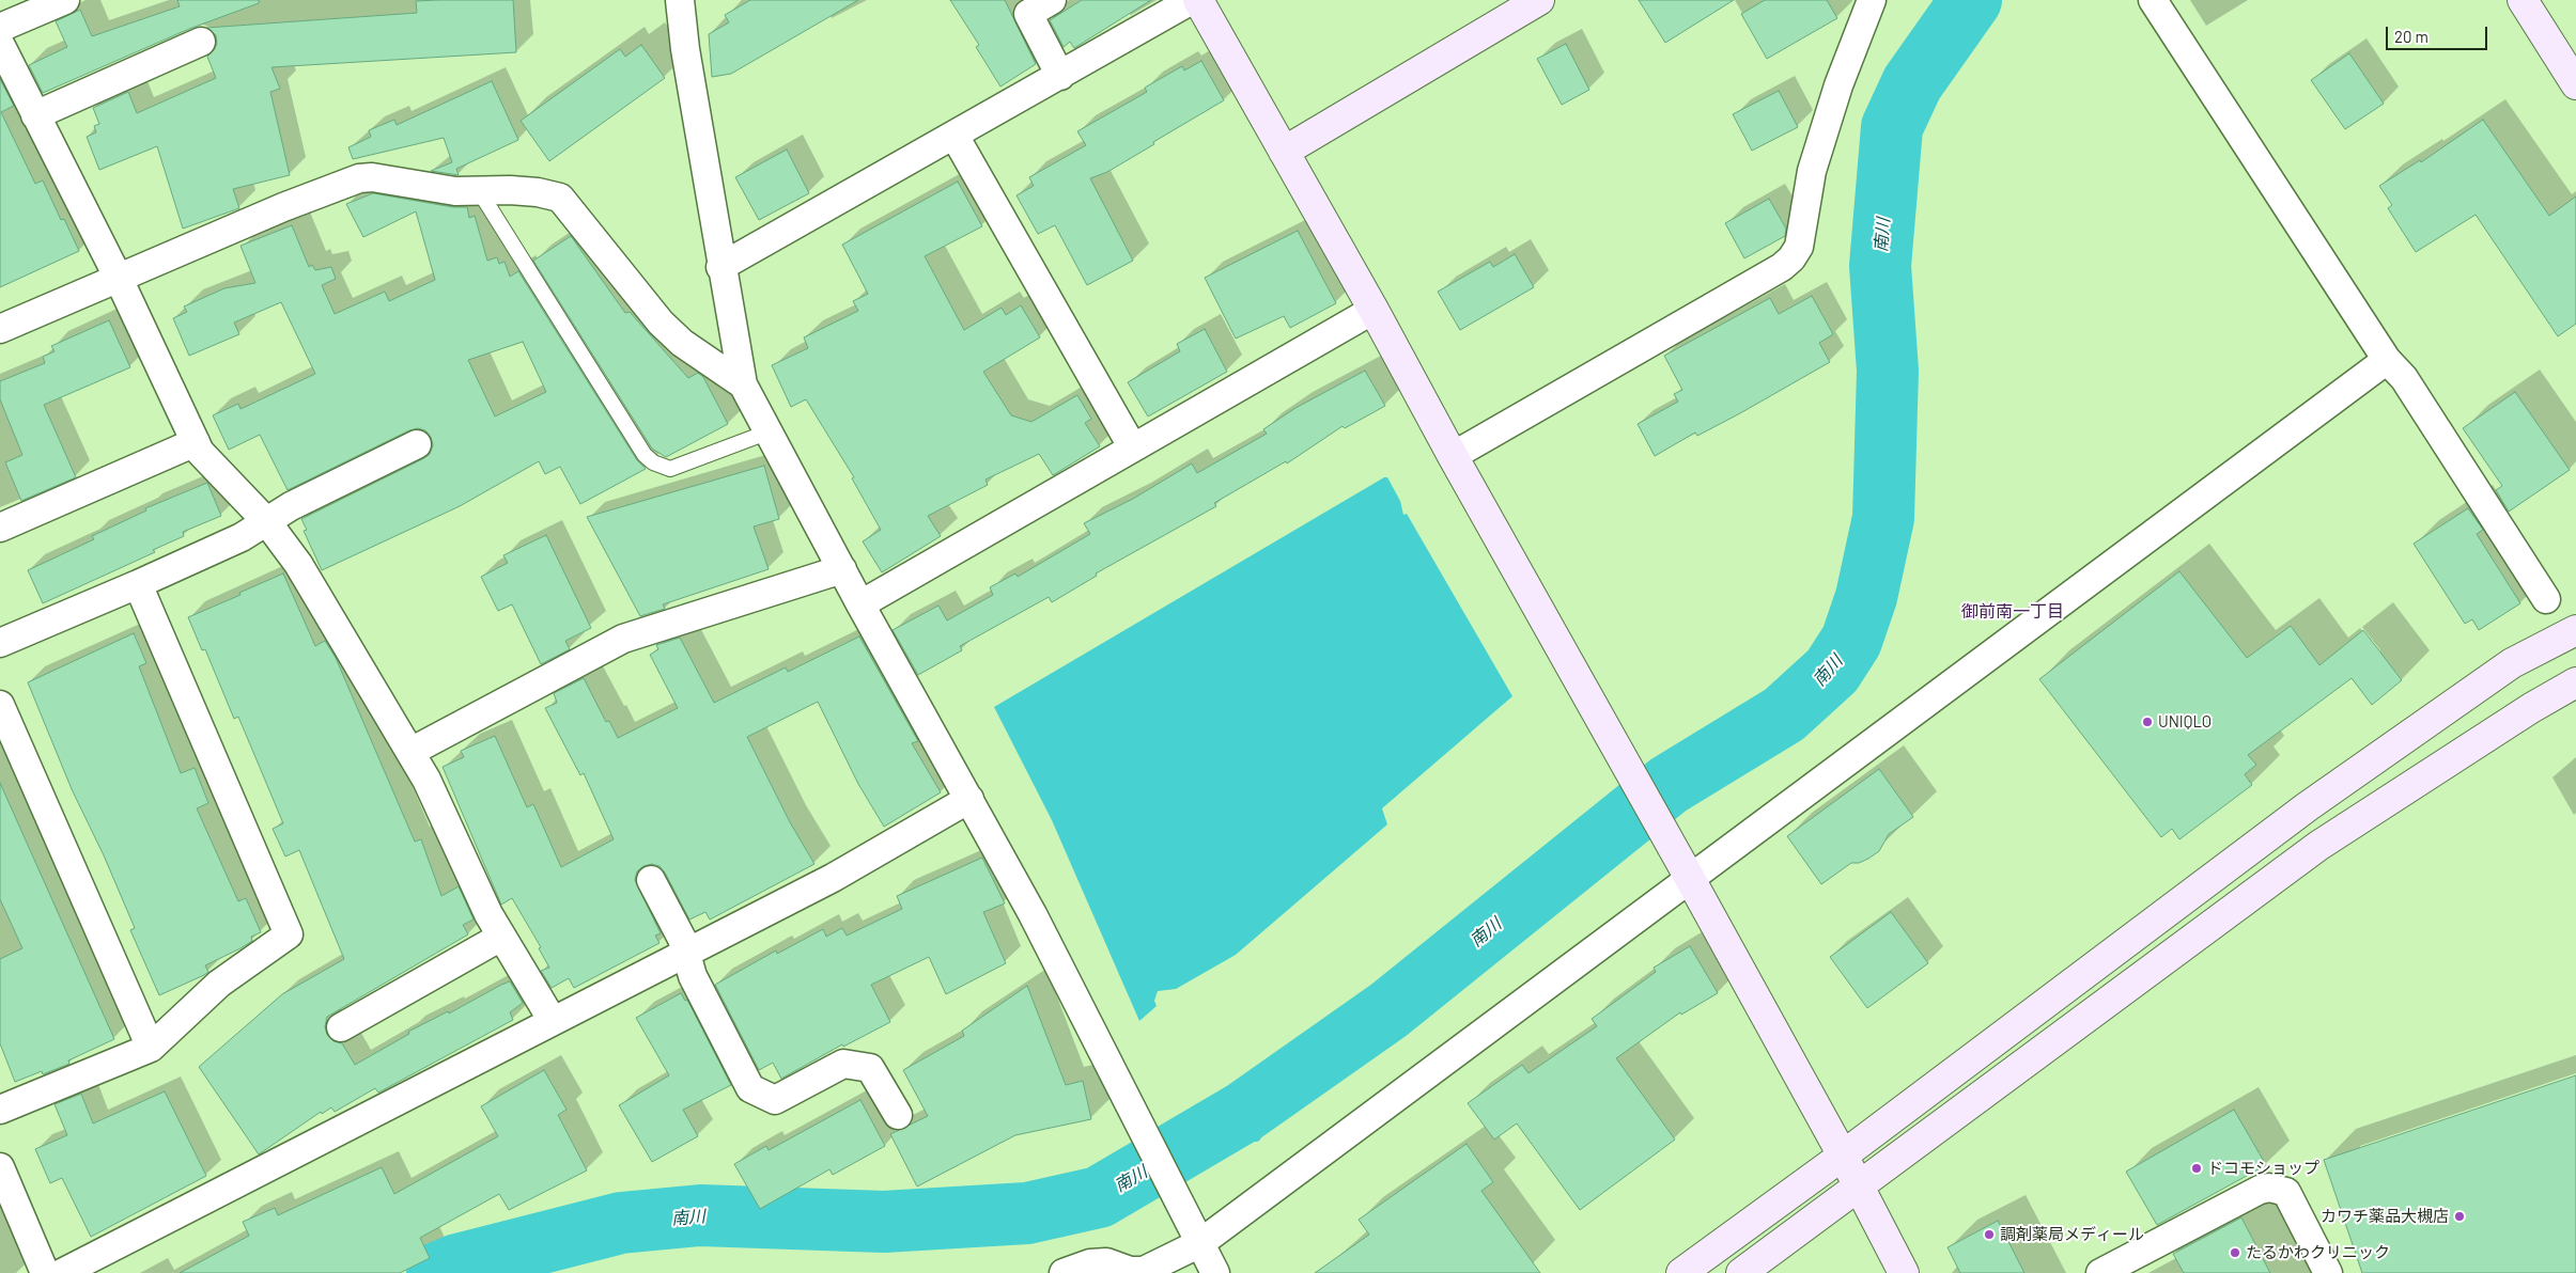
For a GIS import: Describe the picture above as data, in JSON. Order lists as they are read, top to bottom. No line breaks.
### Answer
{"districts":["御前南一丁目"],"water":["南川"],"places":["UNIQLO","ドコモショップ","カワチ薬品大槻店","調剤薬局メディール","たるかわクリニック"],"scale_bar":"20 m"}
